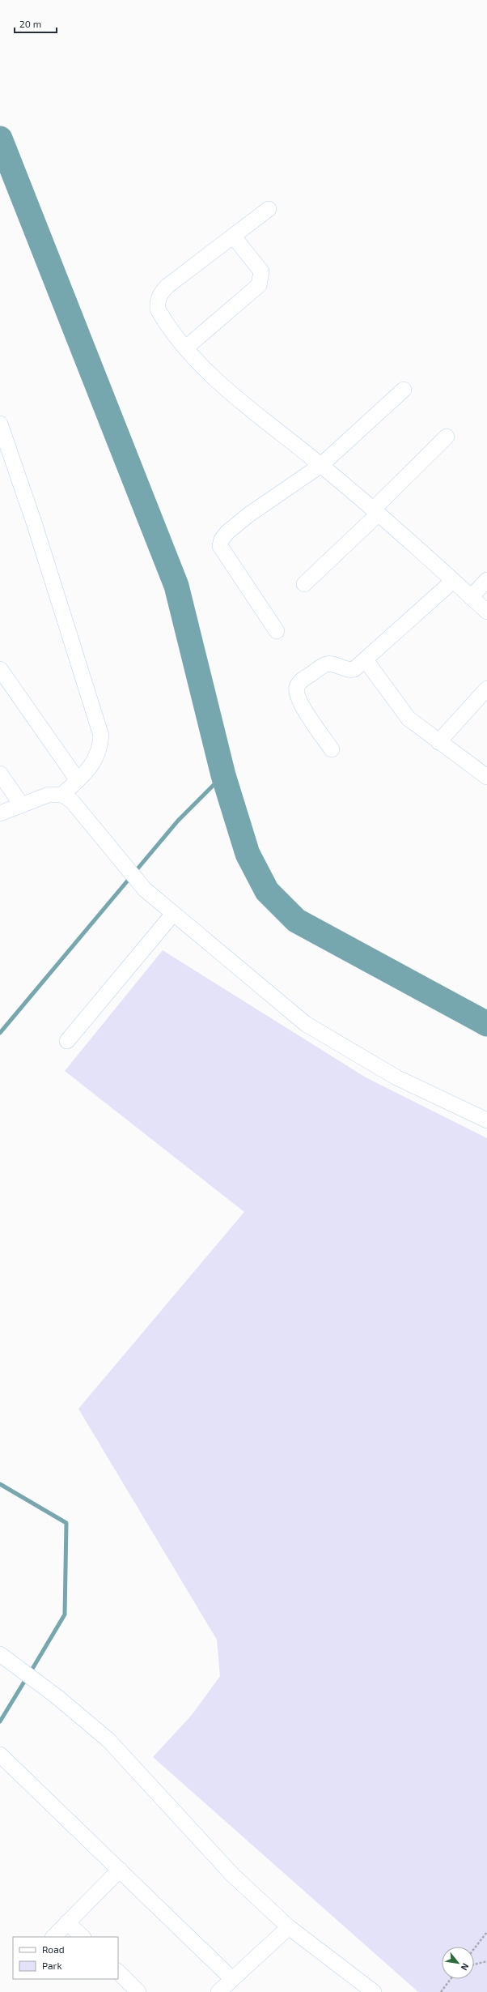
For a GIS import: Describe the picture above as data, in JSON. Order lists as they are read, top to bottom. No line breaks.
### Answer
{"legend":["Road","Park"],"scale_bar":"20 m","north":"bottom right"}
